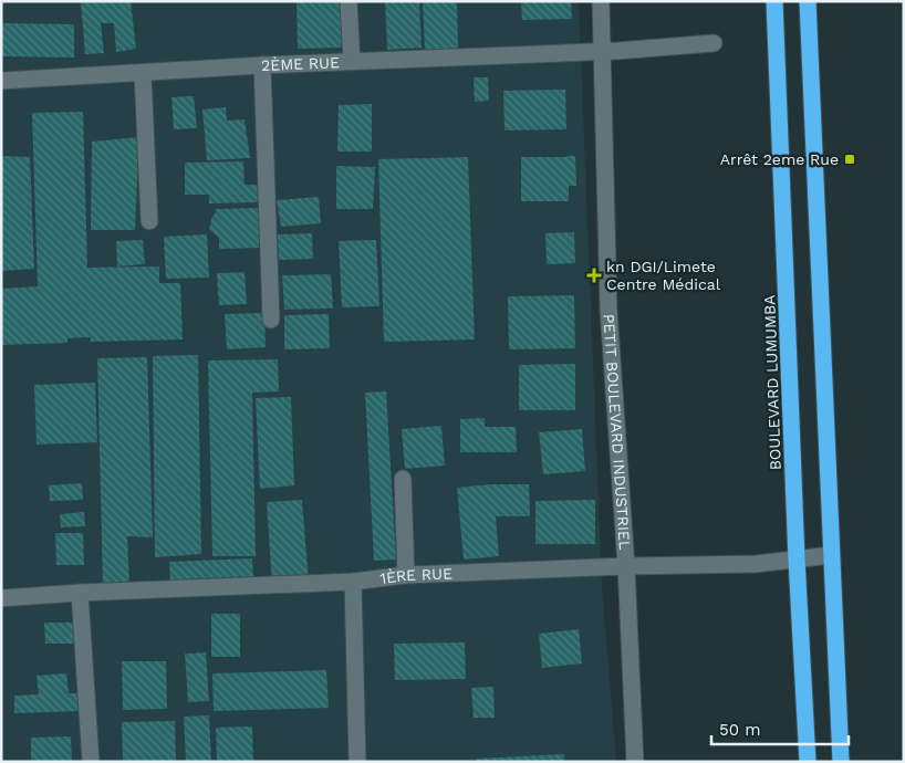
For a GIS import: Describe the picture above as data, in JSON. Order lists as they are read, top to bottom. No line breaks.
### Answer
{"streets":{"highway":["BOULEVARD LUMUMBA"],"street":["2ÈME RUE","PETIT BOULEVARD INDUSTRIEL","1ÈRE RUE"]},"crossings":[["2ÈME RUE","PETIT BOULEVARD INDUSTRIEL"],["BOULEVARD LUMUMBA","1ÈRE RUE"],["PETIT BOULEVARD INDUSTRIEL","1ÈRE RUE"]],"places":{"transit":["Arrêt 2eme Rue"],"health":["kn DGI/Limete Centre Médical"]},"scale_bar":"50 m"}
